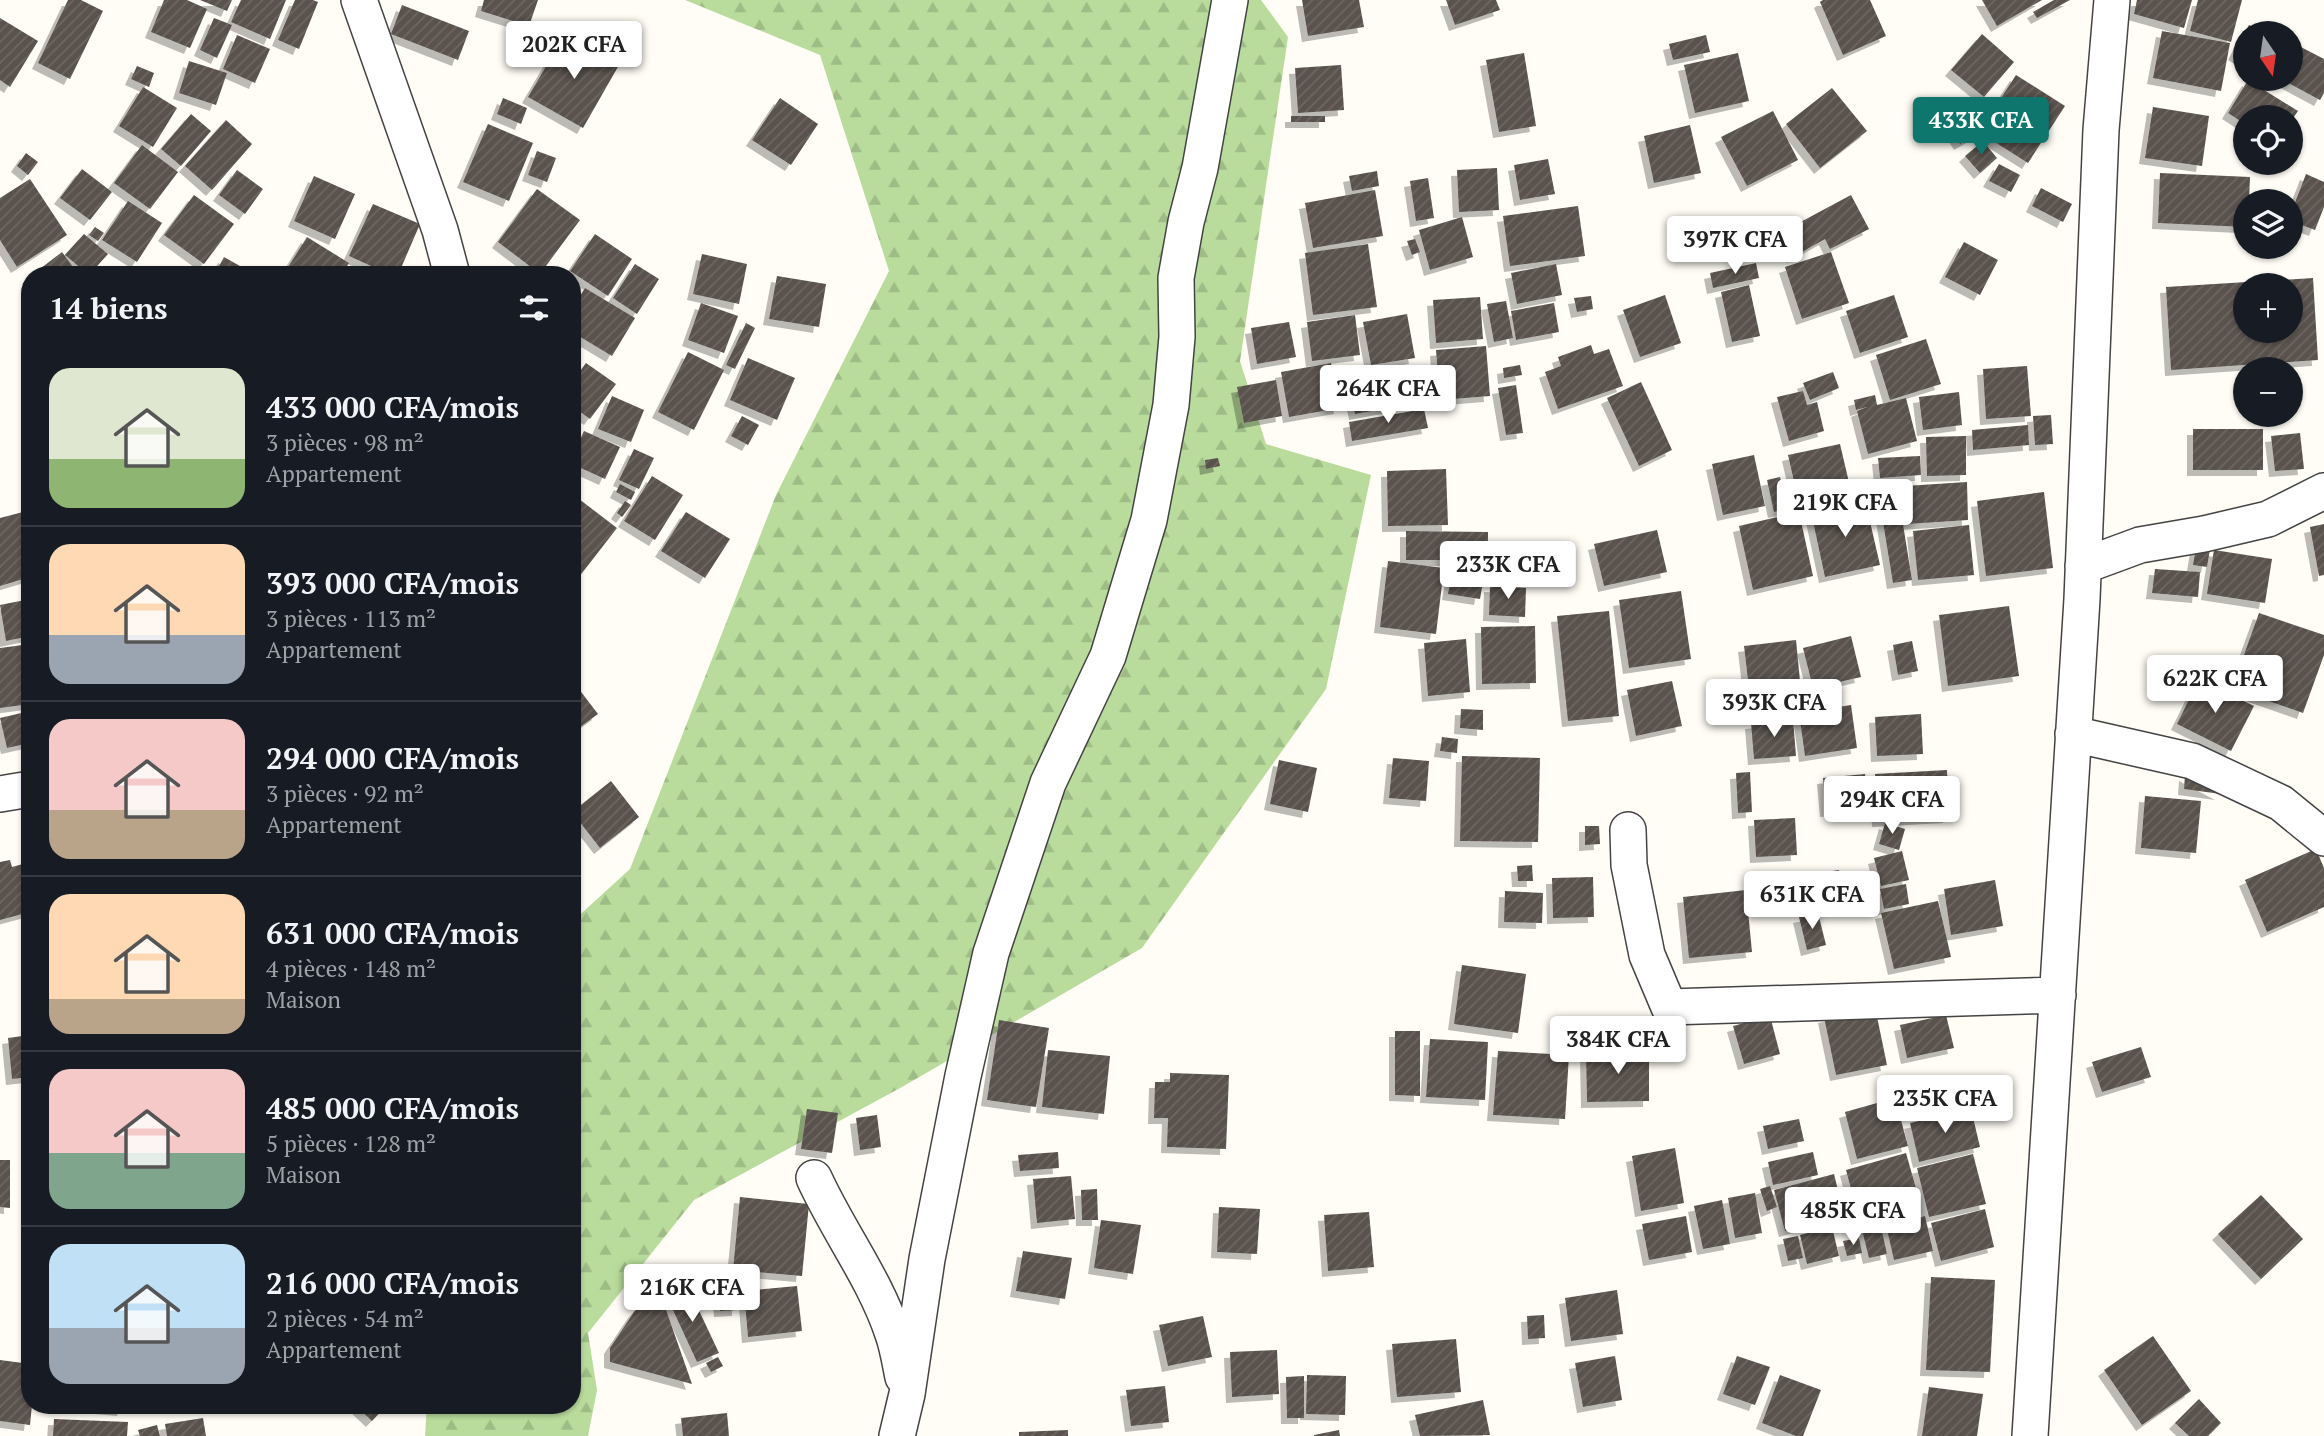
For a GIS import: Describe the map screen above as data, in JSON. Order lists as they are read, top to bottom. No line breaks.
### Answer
{"north":"bottom","page":{"map_buttons":["+","−"],"price":["202K CFA","433K CFA","397K CFA","264K CFA","219K CFA","233K CFA","622K CFA","393K CFA","294K CFA","631K CFA","384K CFA","235K CFA","485K CFA","216K CFA"],"heading":"14 biens","list":[{"name":"433 000 CFA/mois","note":"3 pièces · 98 m² · Appartement"},{"name":"393 000 CFA/mois","note":"3 pièces · 113 m² · Appartement"},{"name":"294 000 CFA/mois","note":"3 pièces · 92 m² · Appartement"},{"name":"631 000 CFA/mois","note":"4 pièces · 148 m² · Maison"},{"name":"485 000 CFA/mois","note":"5 pièces · 128 m² · Maison"},{"name":"216 000 CFA/mois","note":"2 pièces · 54 m² · Appartement"}]}}
